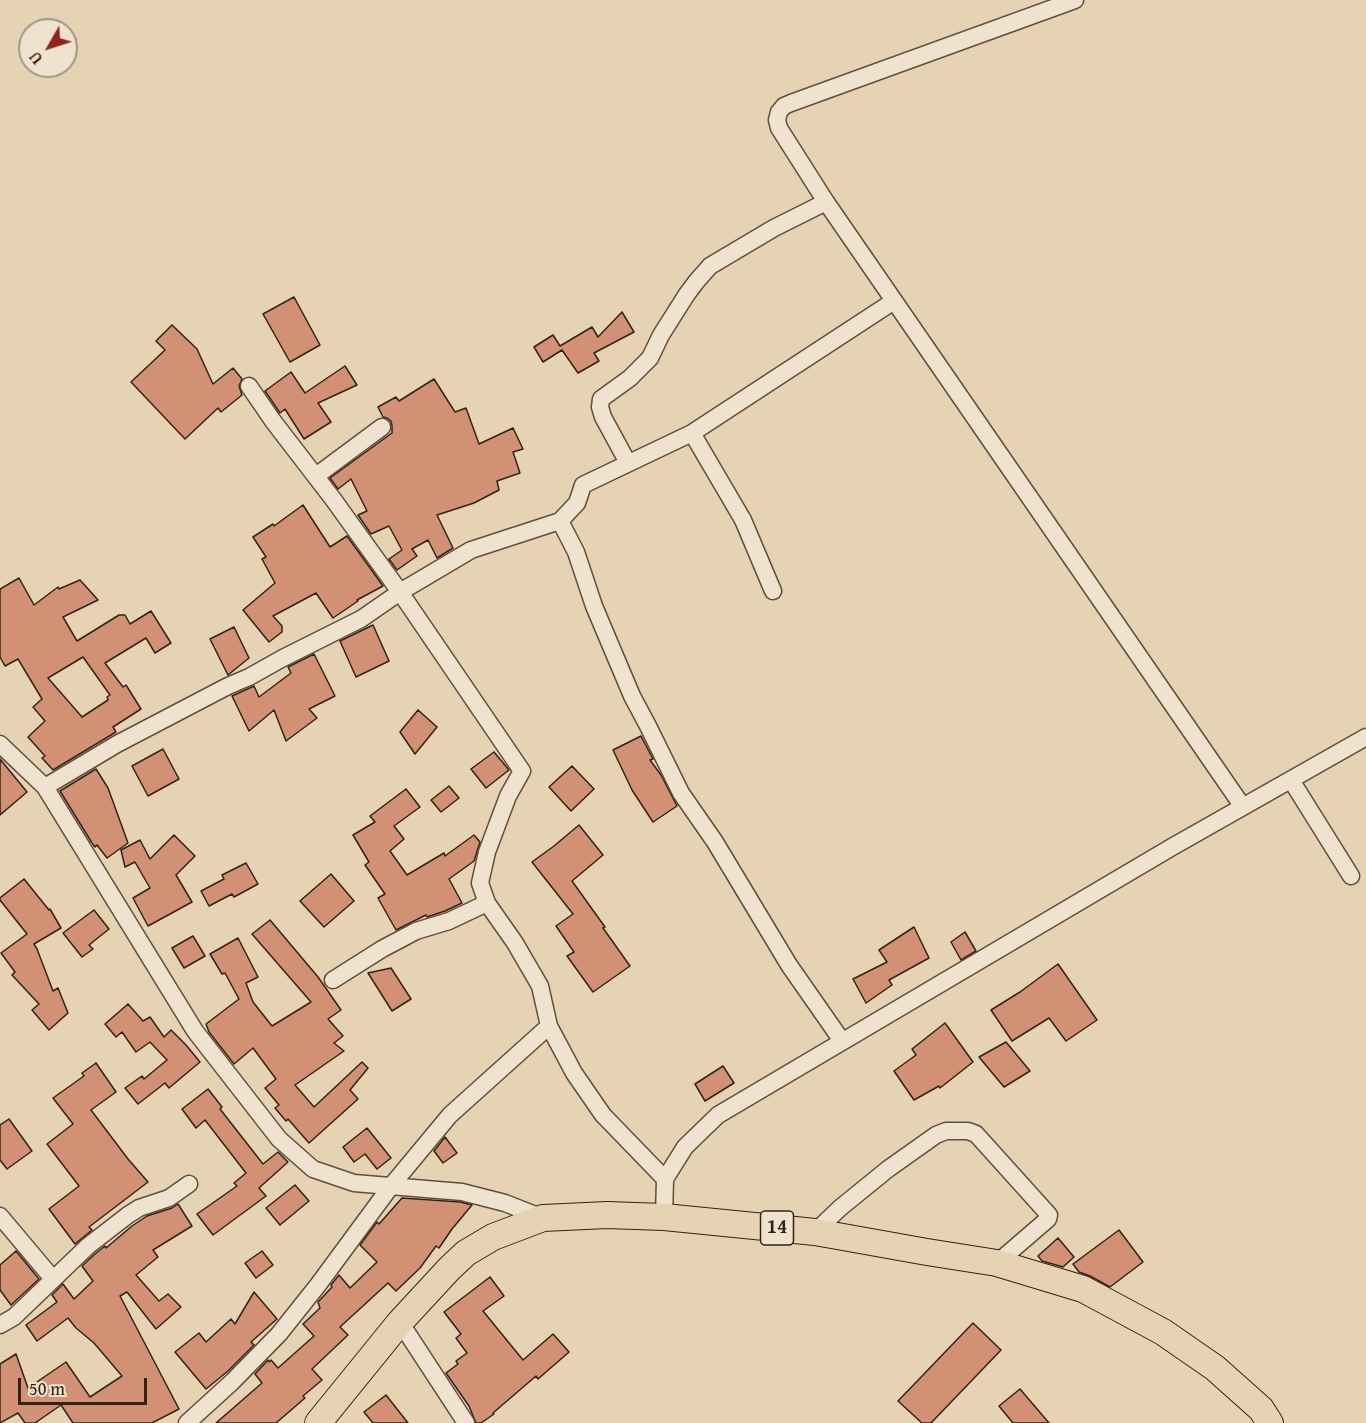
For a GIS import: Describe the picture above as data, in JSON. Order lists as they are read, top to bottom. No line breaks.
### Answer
{"streets":{"highway":["14"]},"scale_bar":"50 m","north":"bottom left"}
